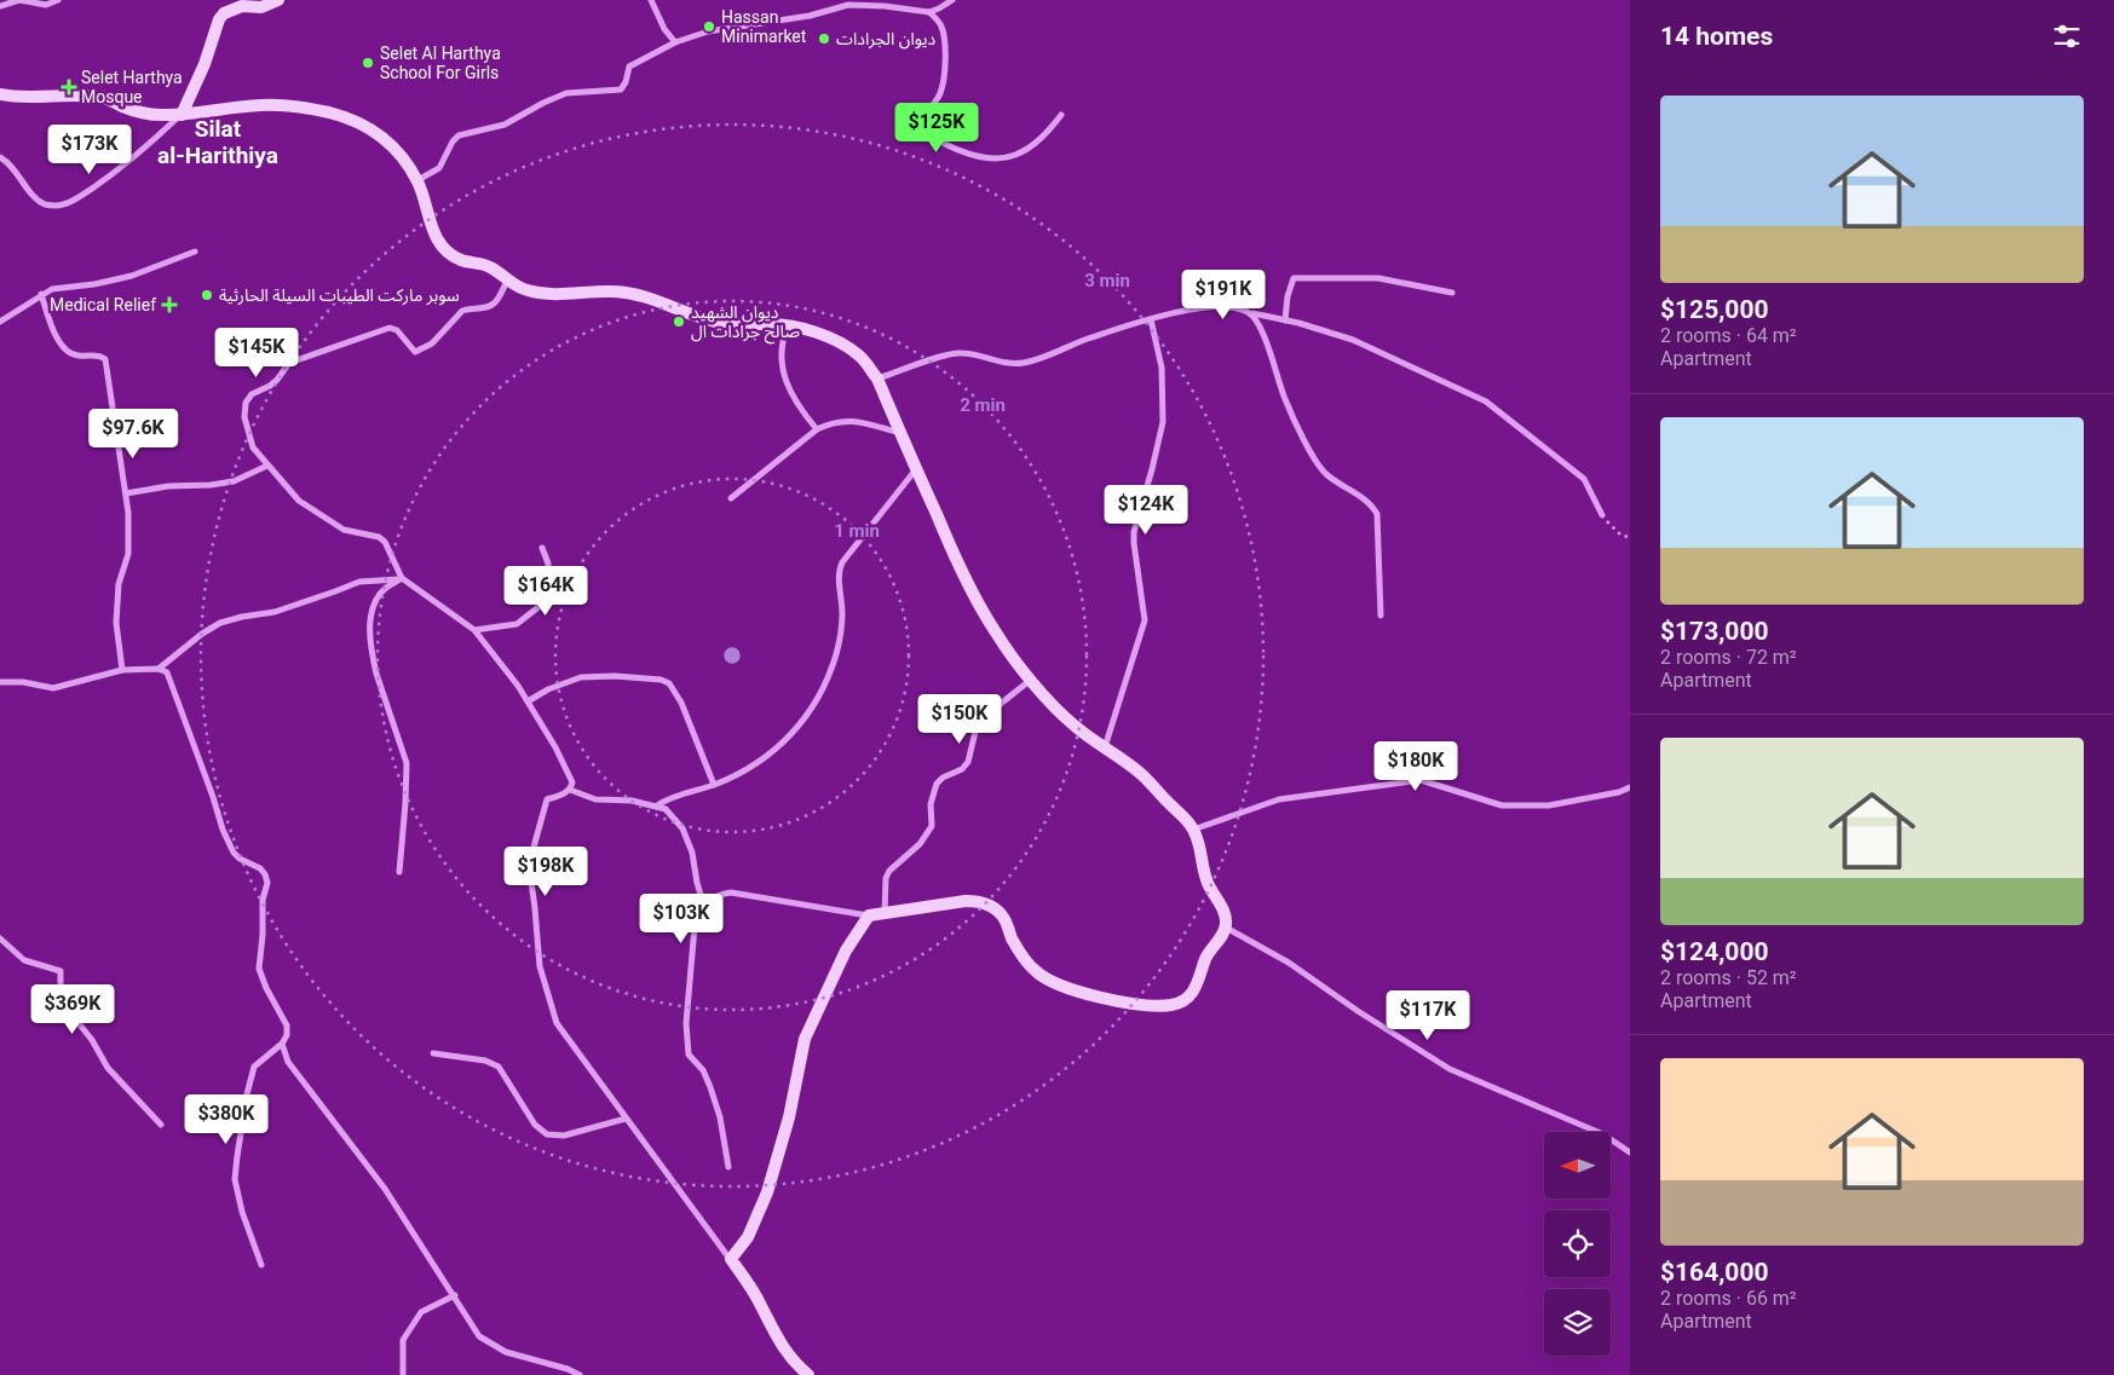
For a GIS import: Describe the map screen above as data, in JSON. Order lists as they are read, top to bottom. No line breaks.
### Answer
{"districts":["Silat al-Harithiya"],"places":{"other":["Hassan Minimarket","ديوان الجرادات","Selet Al Harthya School For Girls","سوبر ماركت الطيبات السيلة الحارثية","ديوان الشهيد صالح جرادات ال"],"health":["Selet Harthya Mosque","Medical Relief"]},"north":"left","page":{"heading":"14 homes","list":[{"name":"$125,000","note":"2 rooms · 64 m² · Apartment"},{"name":"$173,000","note":"2 rooms · 72 m² · Apartment"},{"name":"$124,000","note":"2 rooms · 52 m² · Apartment"},{"name":"$164,000","note":"2 rooms · 66 m² · Apartment"}],"price":["$125K","$173K","$191K","$145K","$97.6K","$124K","$164K","$150K","$180K","$198K","$103K","$369K","$117K","$380K"]},"rings":["3 min","2 min","1 min"]}
